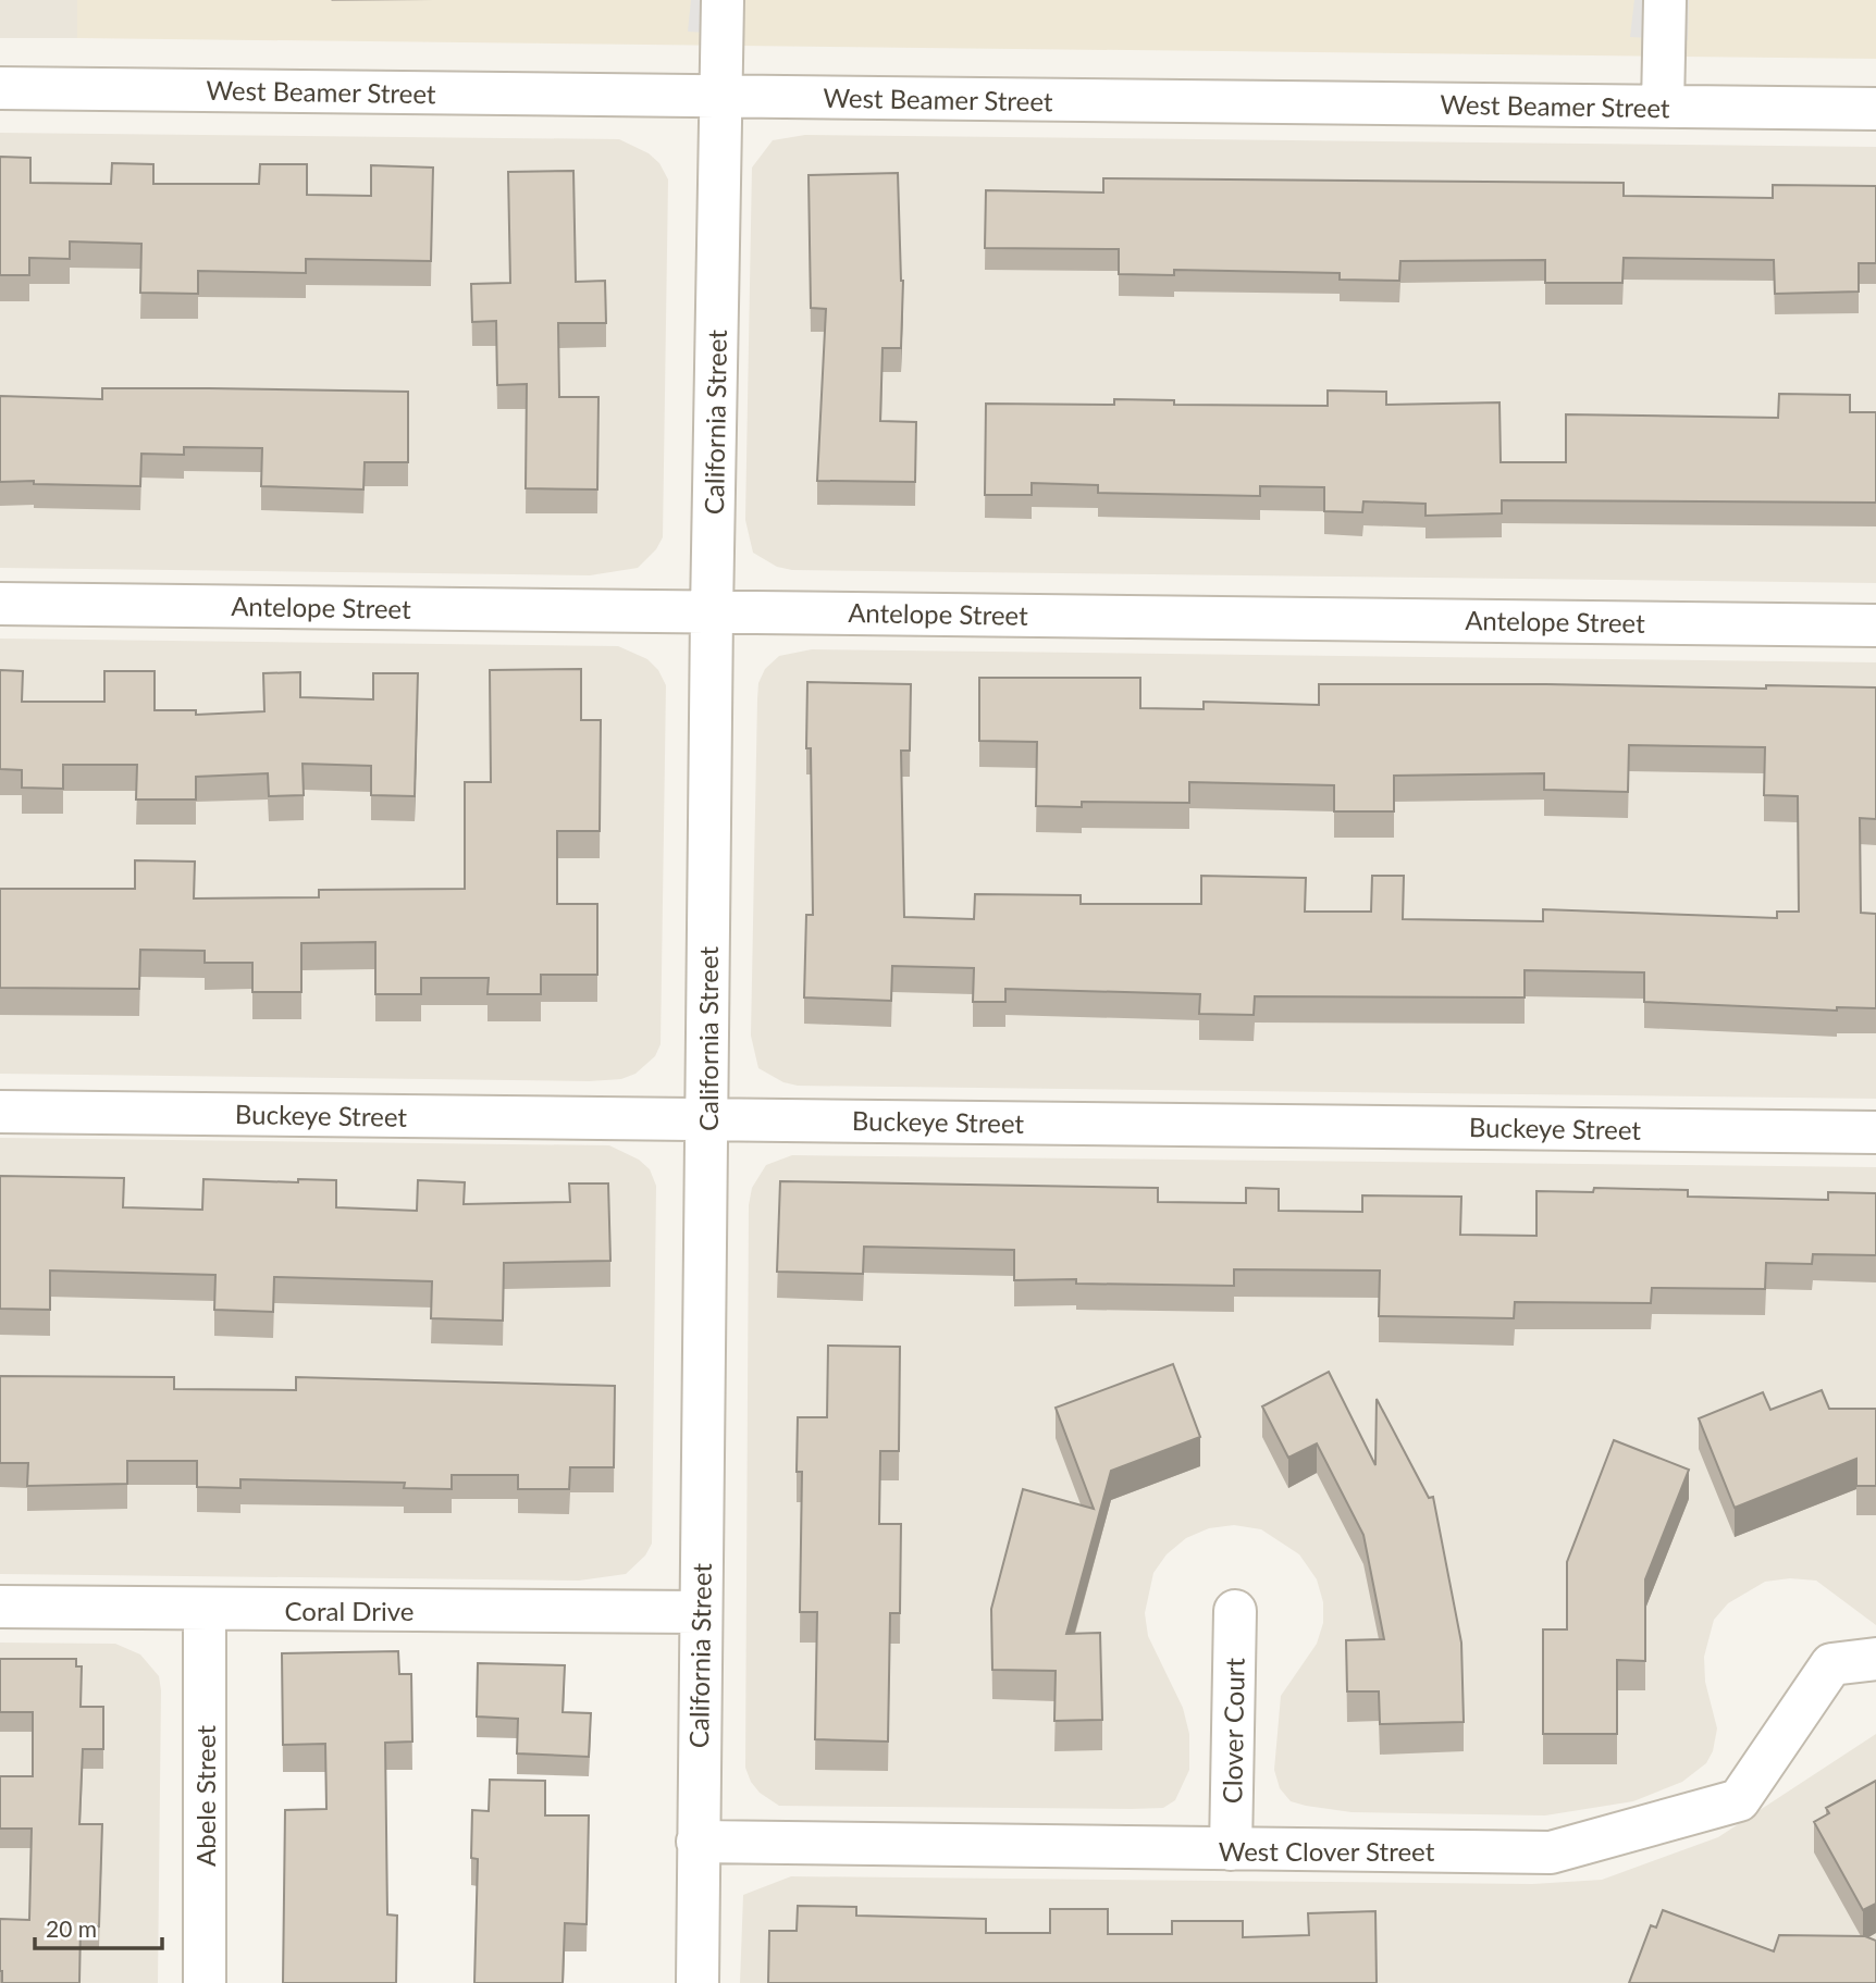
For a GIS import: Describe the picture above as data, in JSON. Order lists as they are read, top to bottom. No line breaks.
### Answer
{"streets":{"street":["West Beamer Street","California Street","Antelope Street","Buckeye Street","Coral Drive","Clover Court","Abele Street","West Clover Street"]},"crossings":[["West Beamer Street","California Street"],["California Street","Antelope Street"],["California Street","Buckeye Street"],["California Street","Coral Drive"],["California Street","West Clover Street"],["Coral Drive","Abele Street"],["Clover Court","West Clover Street"]],"scale_bar":"20 m"}
